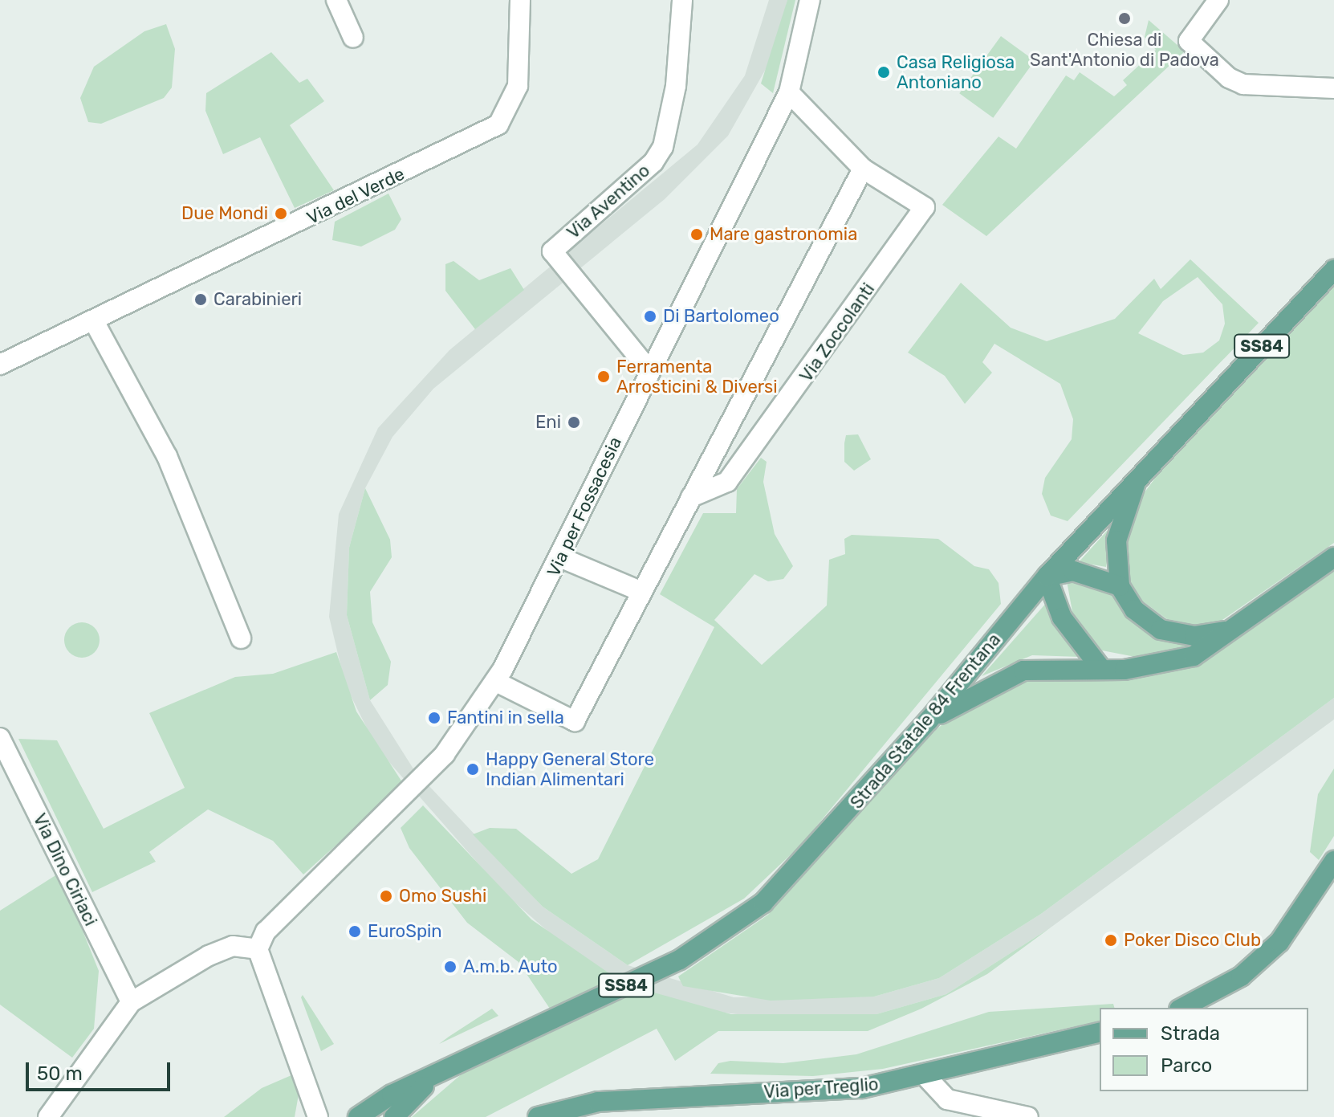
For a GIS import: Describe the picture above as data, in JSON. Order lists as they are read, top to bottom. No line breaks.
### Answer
{"streets":{"main road":["SS84","Strada Statale 84 Frentana","Via per Treglio"],"street":["Via del Verde","Via Aventino","Via Zoccolanti","Via per Fossacesia","Via Dino Ciriaci"]},"crossings":[["Via Aventino","Via per Fossacesia"]],"places":["Chiesa di Sant'Antonio di Padova","Casa Religiosa Antoniano","Due Mondi","Mare gastronomia","Carabinieri","Di Bartolomeo","Ferramenta Arrosticini & Diversi","Eni","Fantini in sella","Happy General Store Indian Alimentari","Omo Sushi","EuroSpin","Poker Disco Club","A.m.b. Auto"],"legend":["Strada","Parco"],"scale_bar":"50 m"}
